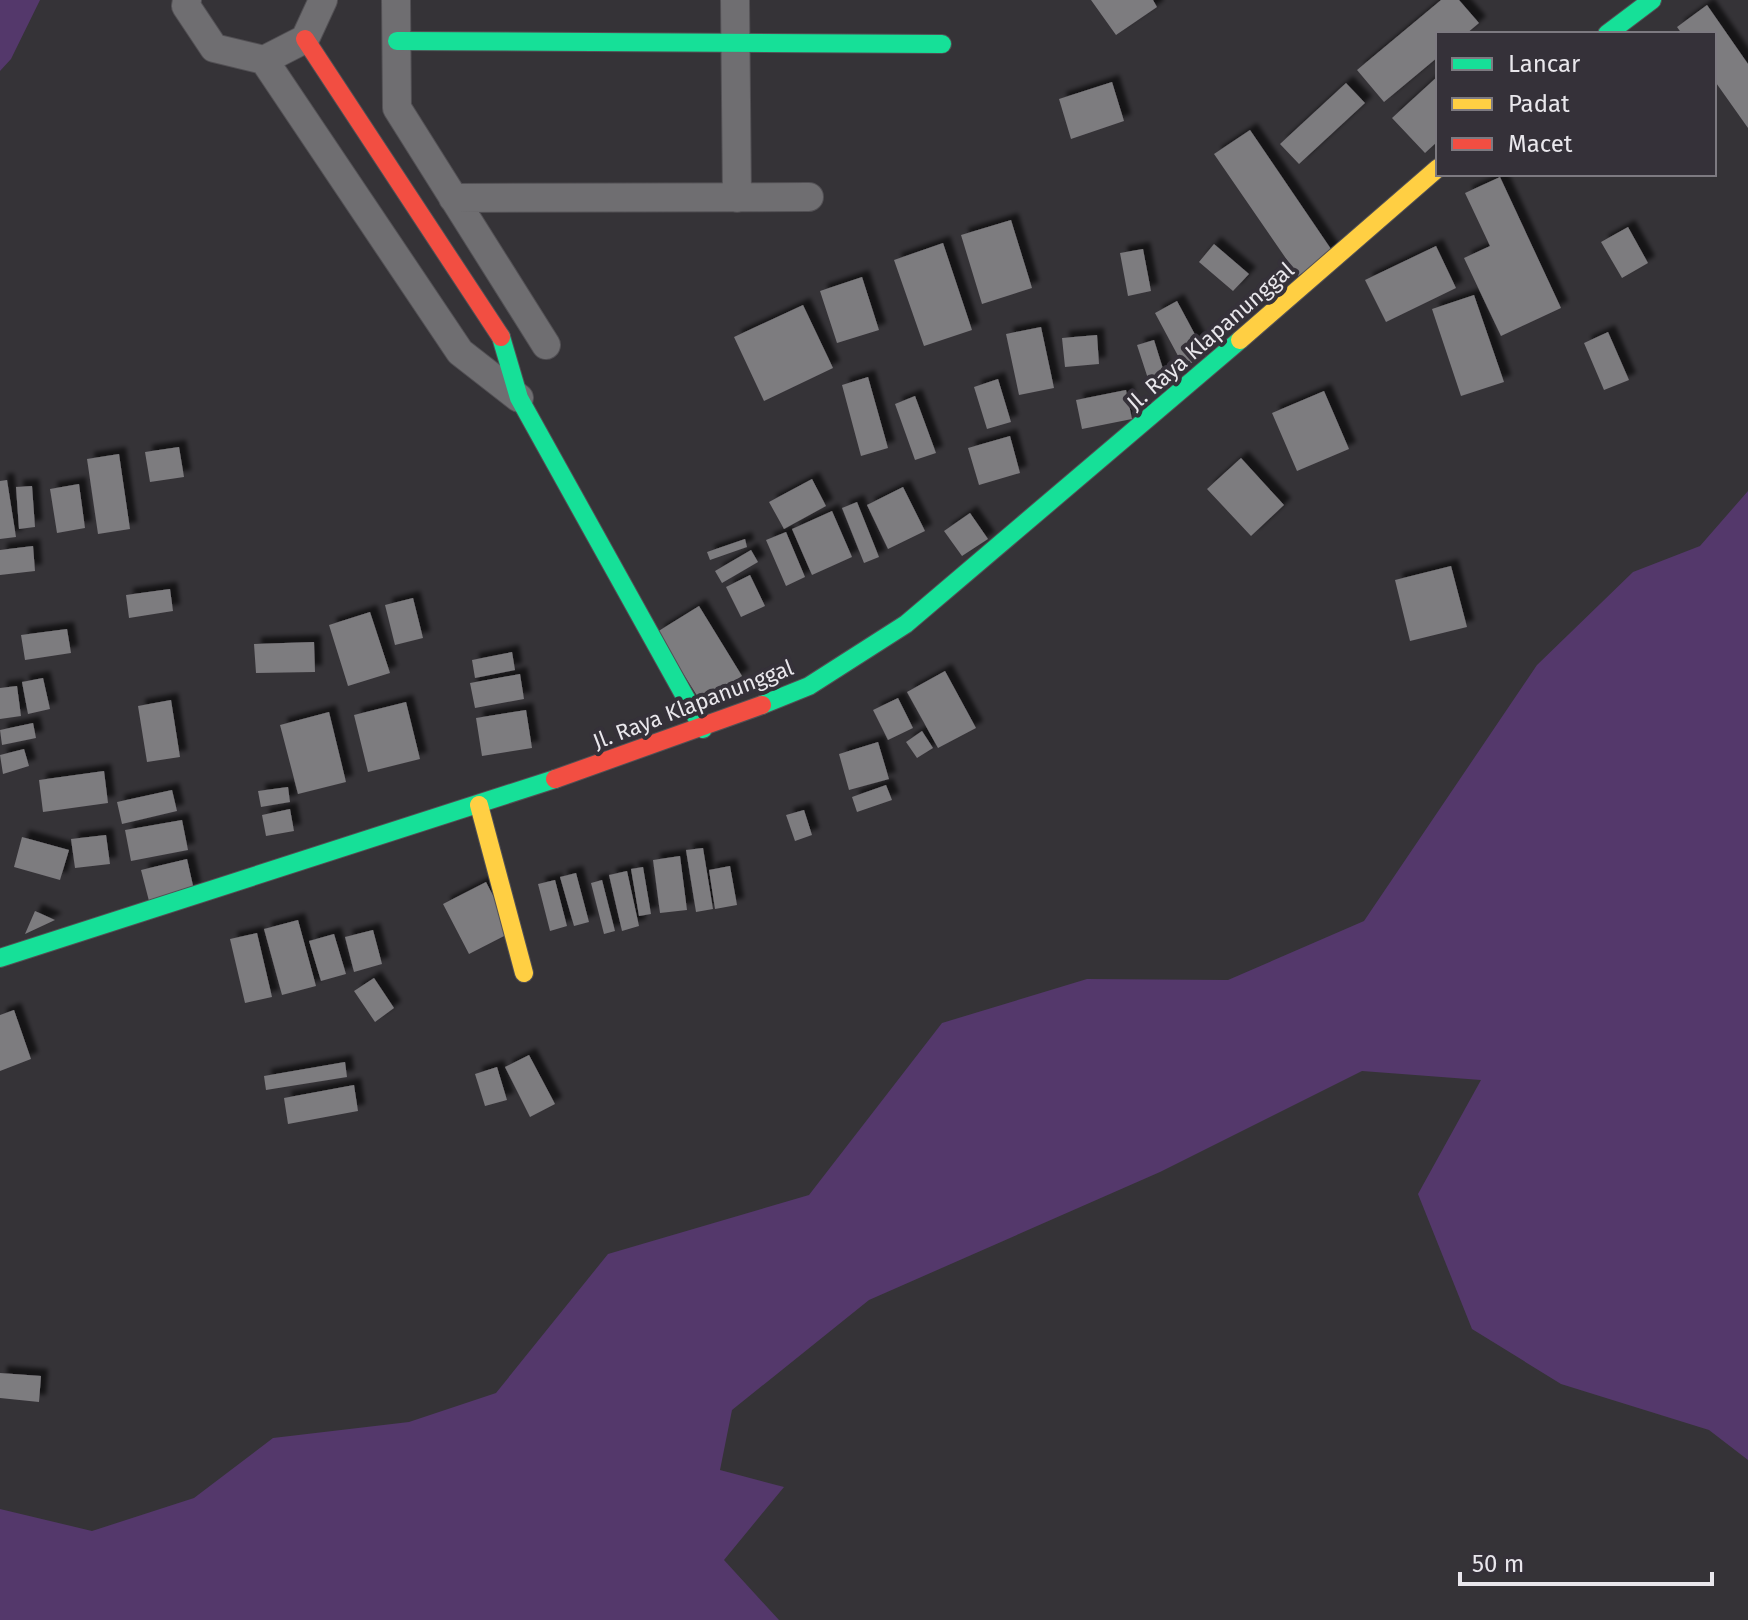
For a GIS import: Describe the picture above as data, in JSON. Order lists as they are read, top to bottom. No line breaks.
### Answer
{"streets":{"street":["Jl. Raya Klapanunggal"]},"legend":["Lancar","Padat","Macet"],"scale_bar":"50 m"}
